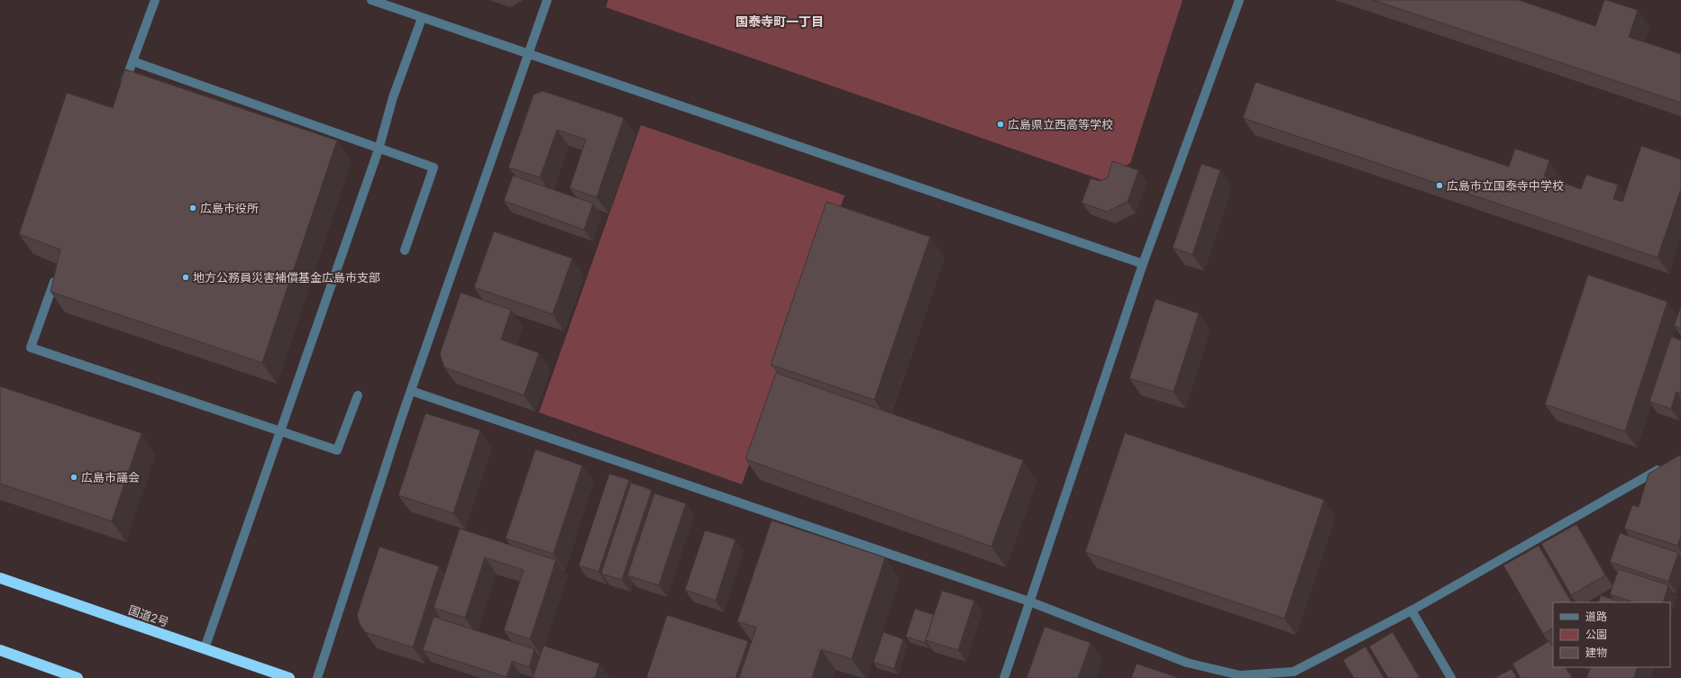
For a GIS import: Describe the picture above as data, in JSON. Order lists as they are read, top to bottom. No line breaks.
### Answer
{"streets":{"highway":["国道2号"]},"districts":["国泰寺町一丁目"],"places":["広島県立西高等学校","広島市立国泰寺中学校","広島市役所","地方公務員災害補償基金広島市支部","広島市議会"],"legend":["道路","公園","建物"]}
